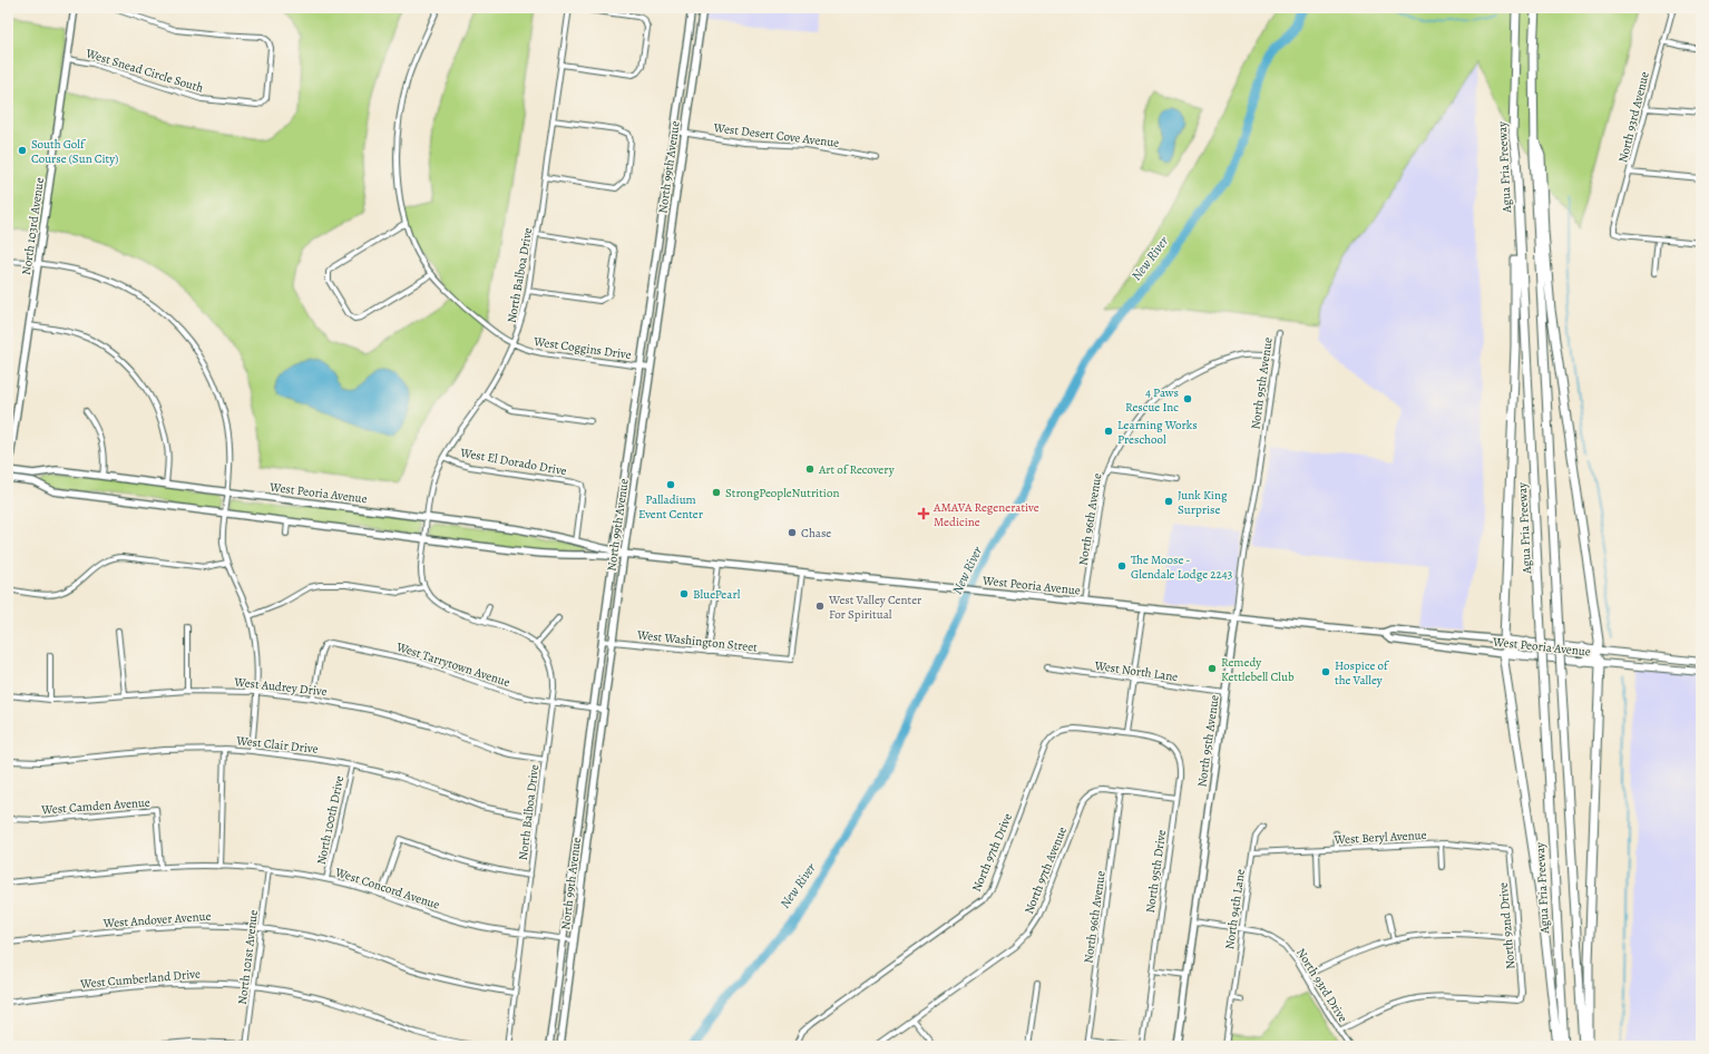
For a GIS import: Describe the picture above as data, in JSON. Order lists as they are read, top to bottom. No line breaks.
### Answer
{"streets":{"highway":["Agua Fria Freeway"],"main road":["North 99th Avenue","North 103rd Avenue","North 95th Avenue","West Peoria Avenue"],"street":["West Snead Circle South","North 93rd Avenue","West Desert Cove Avenue","North Balboa Drive","West Coggins Drive","West El Dorado Drive","North 96th Avenue","West Washington Street","West Tarrytown Avenue","West North Lane","West Audrey Drive","West Clair Drive","West Camden Avenue","North 100th Drive","West Beryl Avenue","North 97th Drive","North 97th Avenue","North 95th Drive","West Concord Avenue","North 94th Lane","West Andover Avenue","North 92nd Drive","North 101st Avenue","West Cumberland Drive","North 93rd Drive"]},"crossings":[["West Snead Circle South","North 103rd Avenue"],["West Desert Cove Avenue","North 99th Avenue"],["North 99th Avenue","West Coggins Drive"],["North 99th Avenue","West Peoria Avenue"],["North 99th Avenue","West Washington Street"],["North 99th Avenue","West Tarrytown Avenue"],["North 99th Avenue","West Concord Avenue"],["North 103rd Avenue","West Peoria Avenue"],["North Balboa Drive","West Coggins Drive"],["North Balboa Drive","West El Dorado Drive"],["North Balboa Drive","West Peoria Avenue"],["North Balboa Drive","West Tarrytown Avenue"],["North Balboa Drive","West Audrey Drive"],["North Balboa Drive","West Clair Drive"],["North Balboa Drive","West Concord Avenue"],["North Balboa Drive","West Andover Avenue"],["North 95th Avenue","West Peoria Avenue"],["North 95th Avenue","North 96th Avenue"],["North 95th Avenue","West North Lane"],["North 95th Avenue","North 93rd Drive"],["West El Dorado Drive","West Peoria Avenue"],["West Peoria Avenue","North 96th Avenue"],["West Peoria Avenue","West Washington Street"],["North 96th Avenue","North 97th Avenue"],["West Tarrytown Avenue","West Audrey Drive"],["West Clair Drive","North 100th Drive"],["West Camden Avenue","West Concord Avenue"],["North 100th Drive","West Concord Avenue"],["West Beryl Avenue","North 94th Lane"],["West Beryl Avenue","North 92nd Drive"],["North 97th Drive","North 95th Drive"],["North 97th Avenue","North 95th Drive"],["West Concord Avenue","North 101st Avenue"],["North 94th Lane","North 93rd Drive"],["West Andover Avenue","North 101st Avenue"],["North 92nd Drive","North 93rd Drive"],["North 101st Avenue","West Cumberland Drive"]],"water":["New River"],"places":{"other":["South Golf Course (Sun City)","4 Paws Rescue Inc","Learning Works Preschool","Art of Recovery","Palladium Event Center","StrongPeopleNutrition","Junk King Surprise","Chase","The Moose - Glendale Lodge 2243","BluePearl","West Valley Center For Spiritual","Remedy Kettlebell Club","Hospice of the Valley"],"health":["AMAVA Regenerative Medicine"]}}
